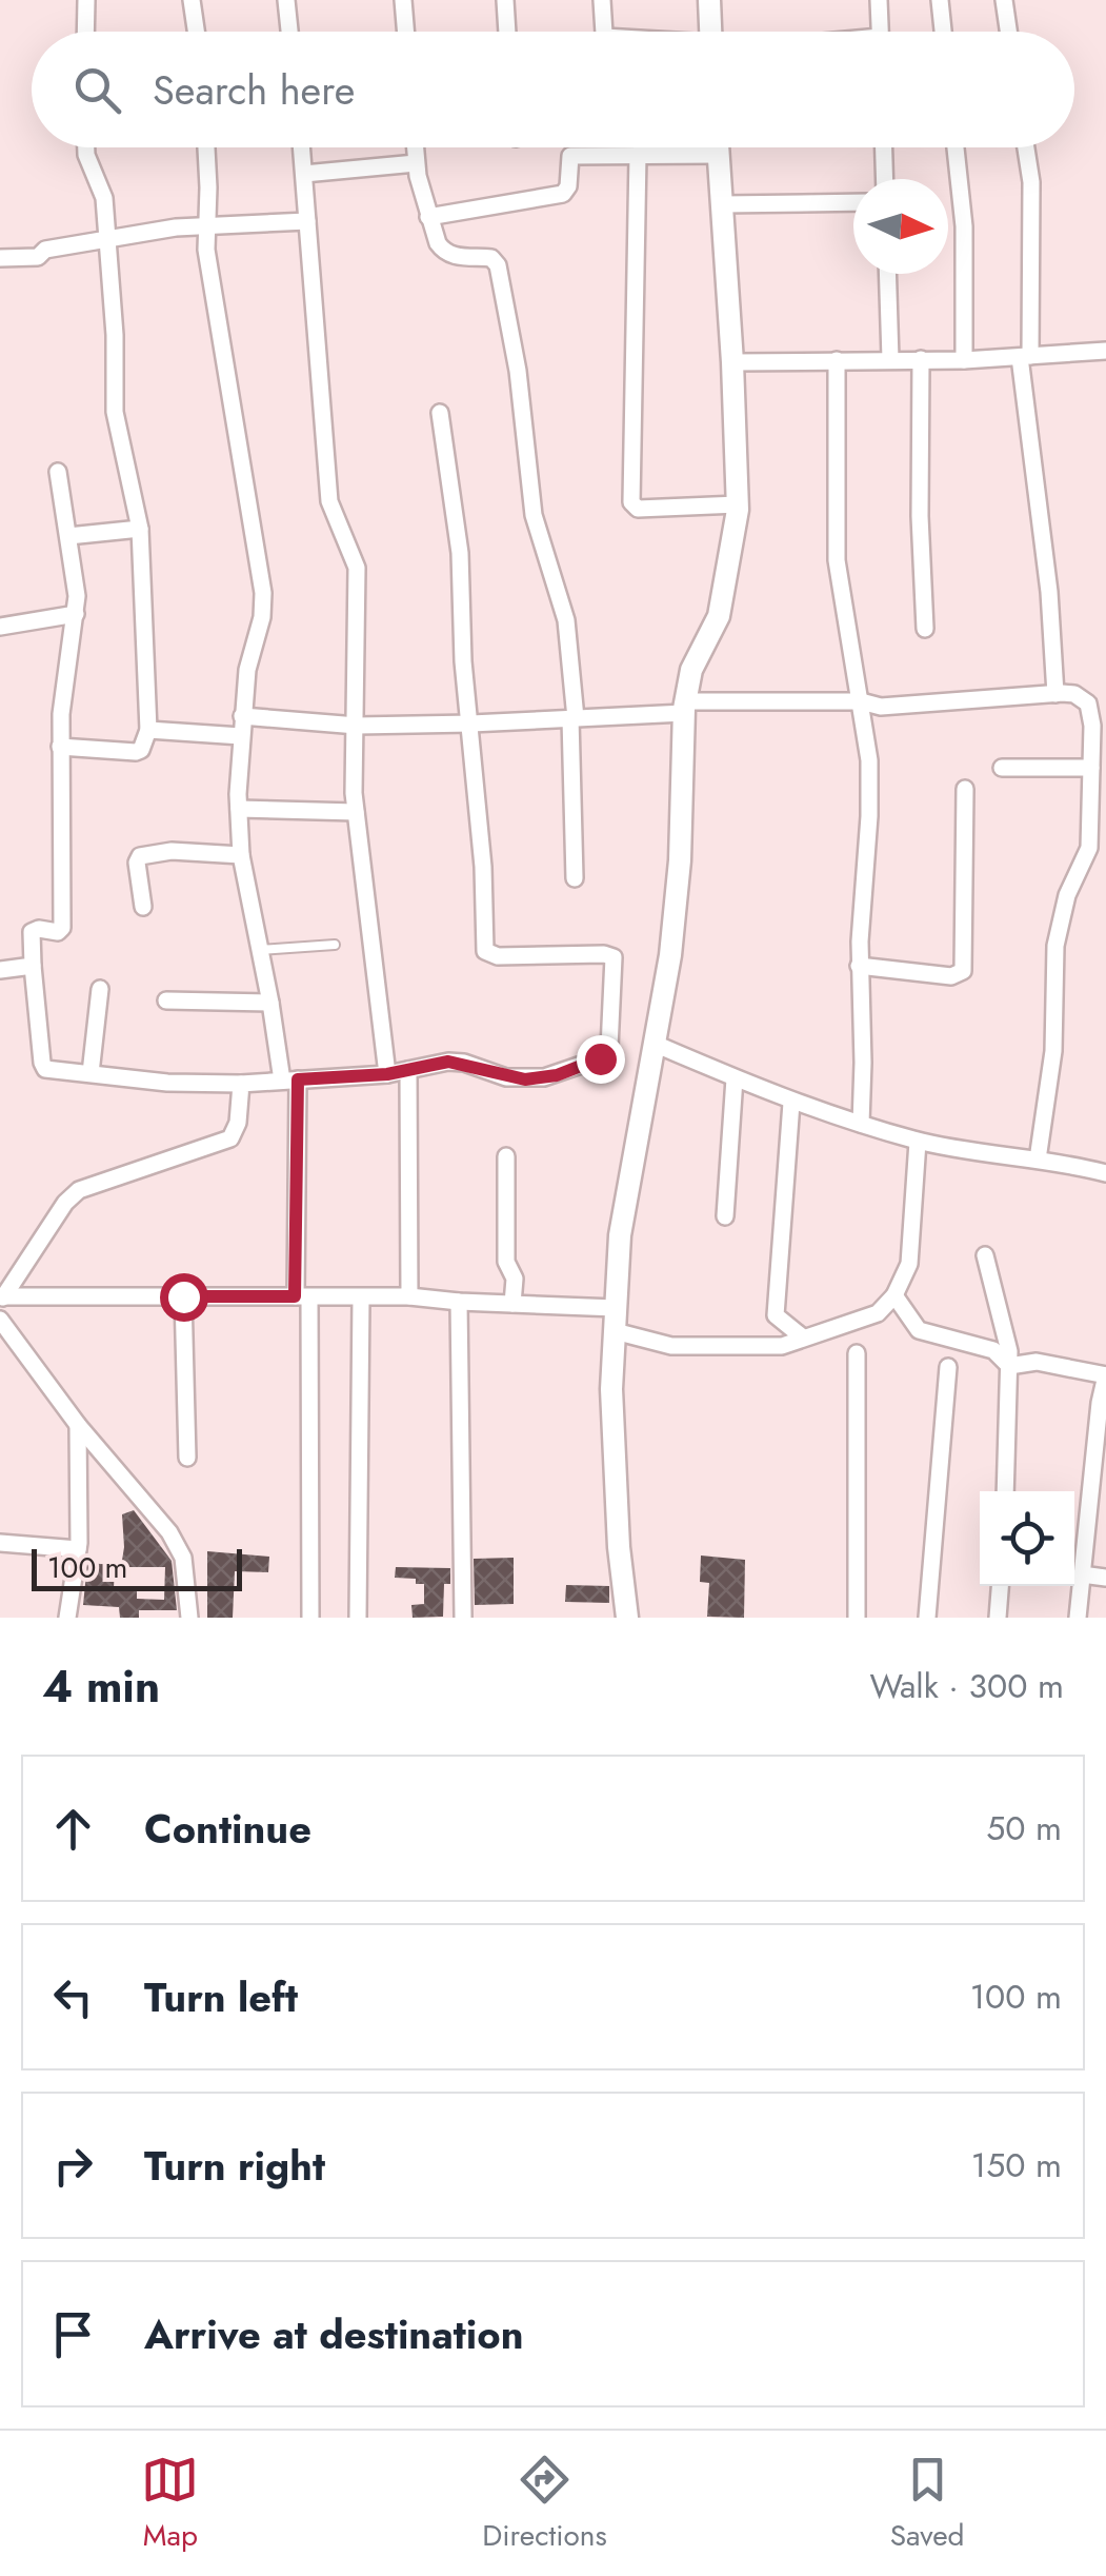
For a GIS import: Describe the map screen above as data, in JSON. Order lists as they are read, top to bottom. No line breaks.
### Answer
{"scale_bar":"100 m","north":"right","page":{"search":"Search here","scale":"100 m","heading":["4 min","Walk · 300 m"],"list":[["Continue","50 m"],["Turn left","100 m"],["Turn right","150 m"],"Arrive at destination"],"nav":["Map","Directions","Saved"]}}
